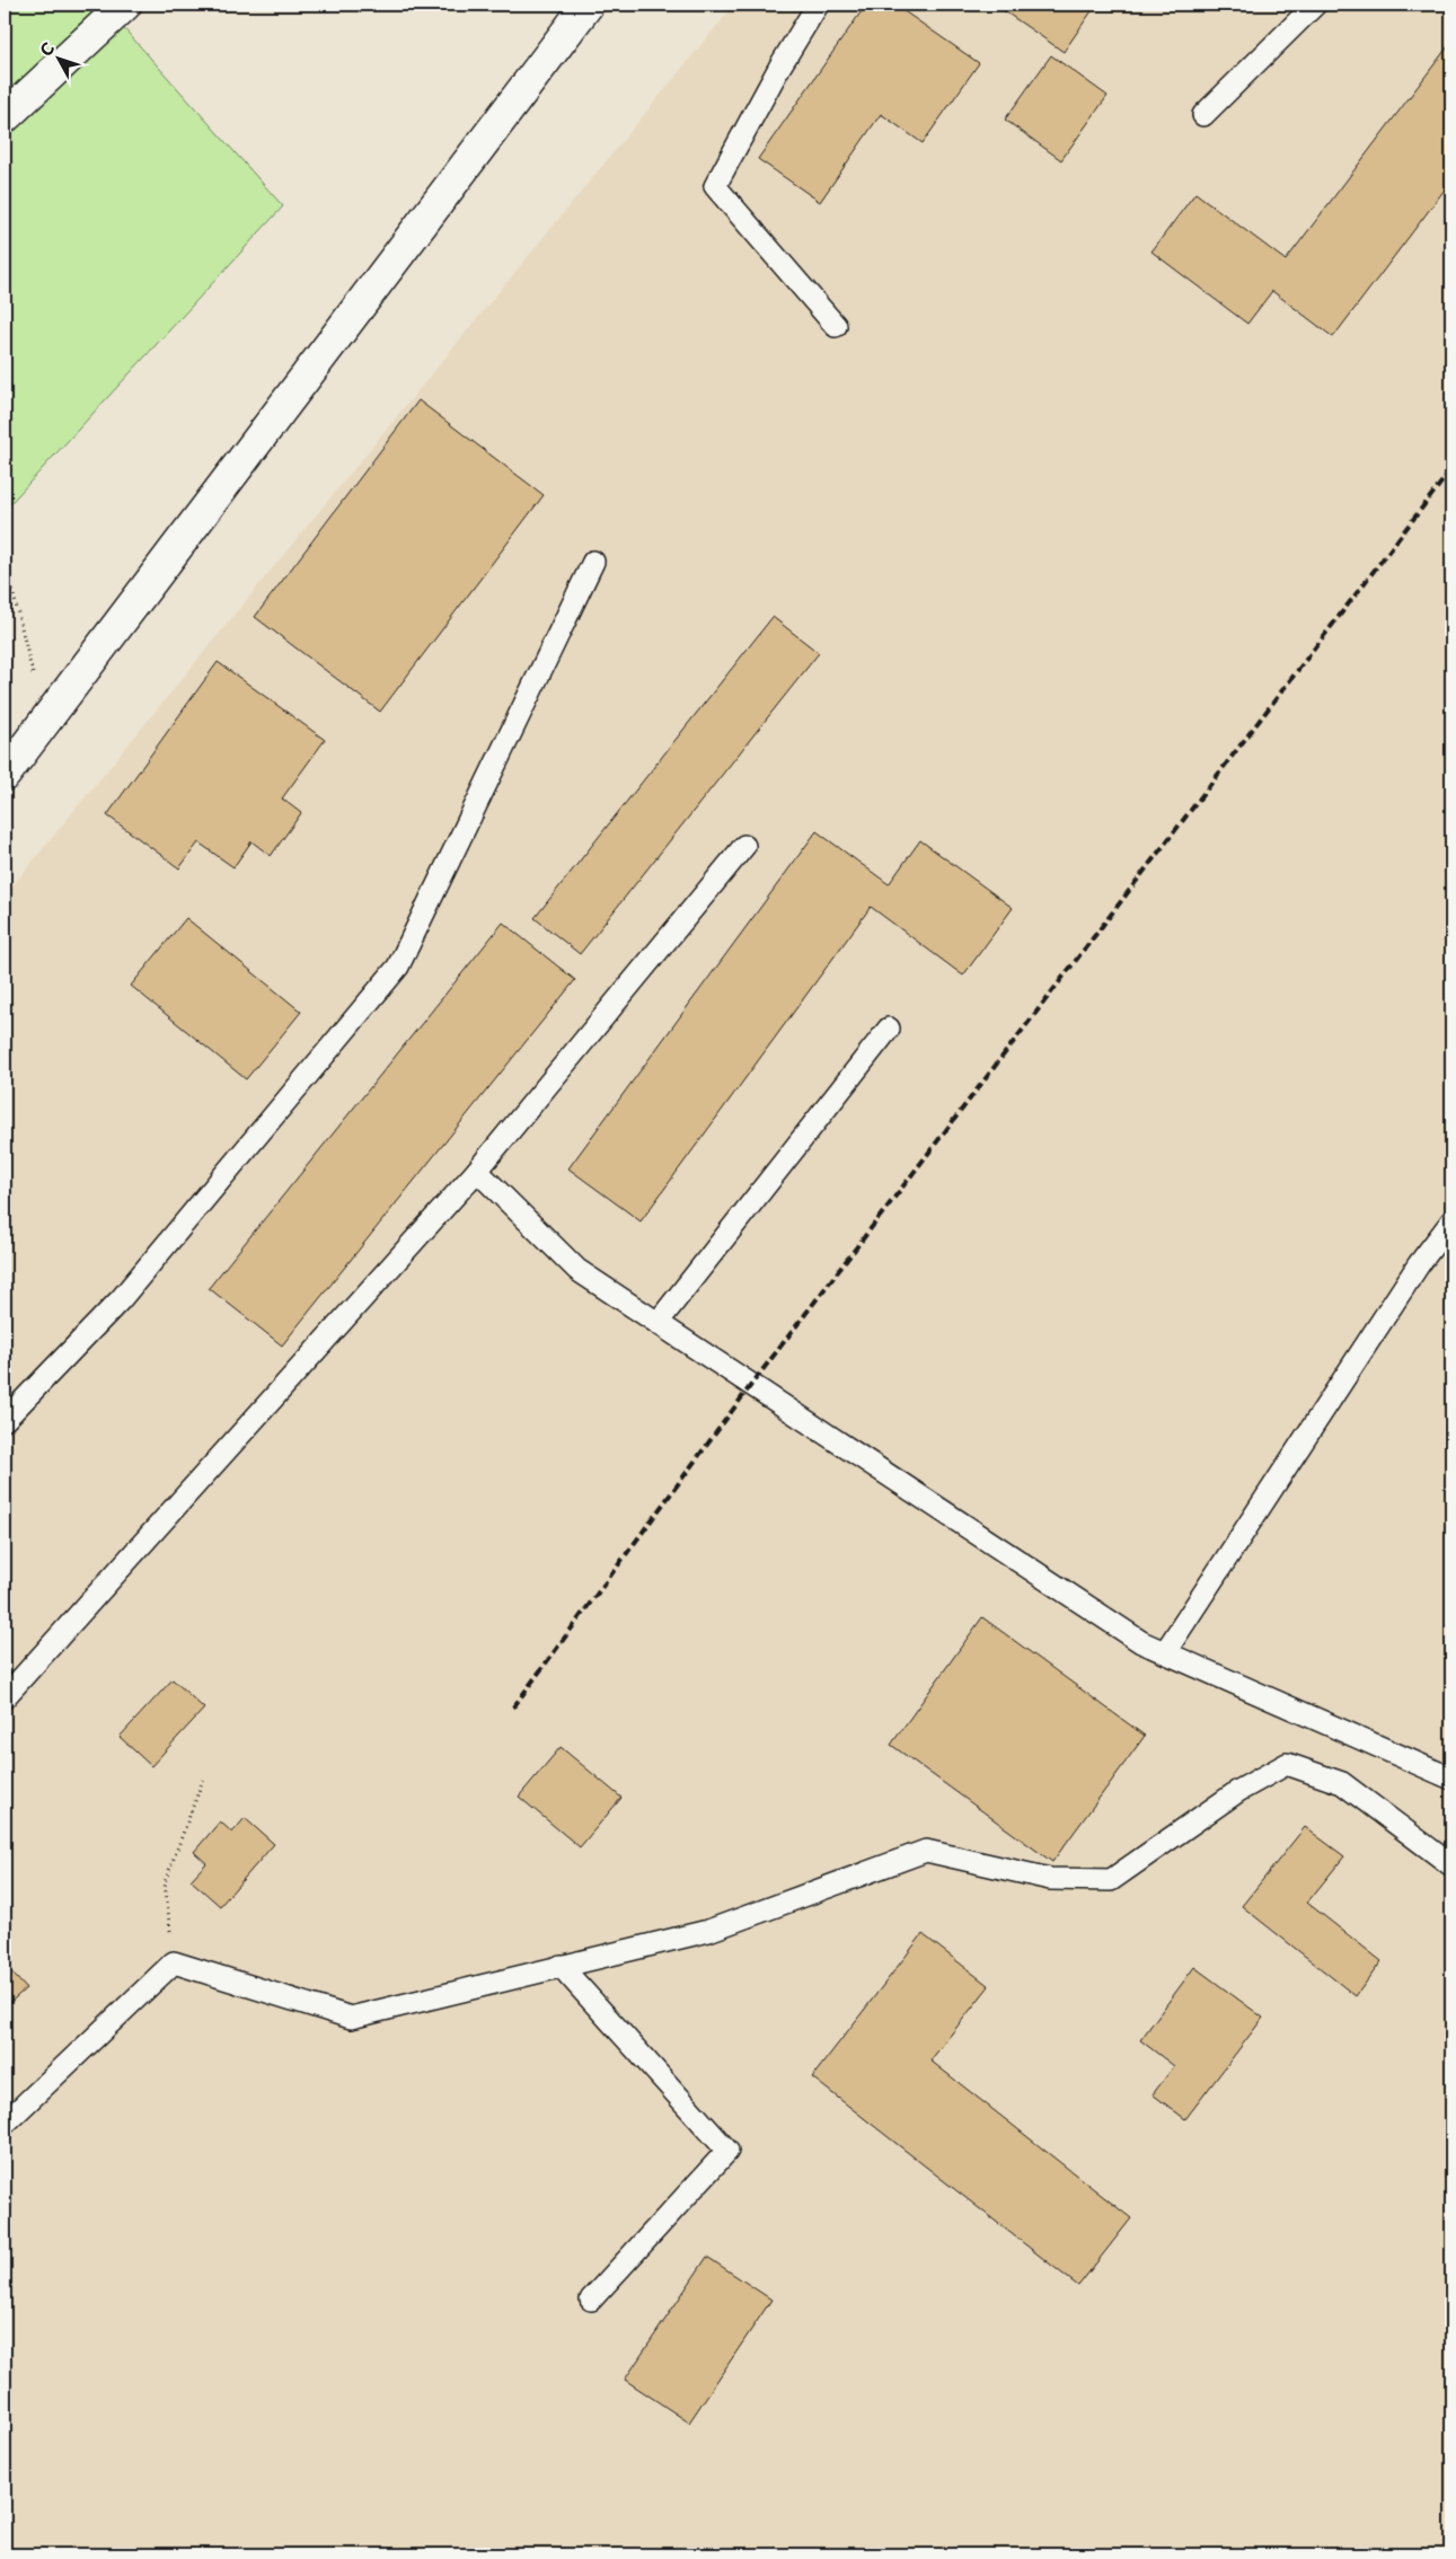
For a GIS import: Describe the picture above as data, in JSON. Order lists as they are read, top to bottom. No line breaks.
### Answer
{"north":"top left"}
